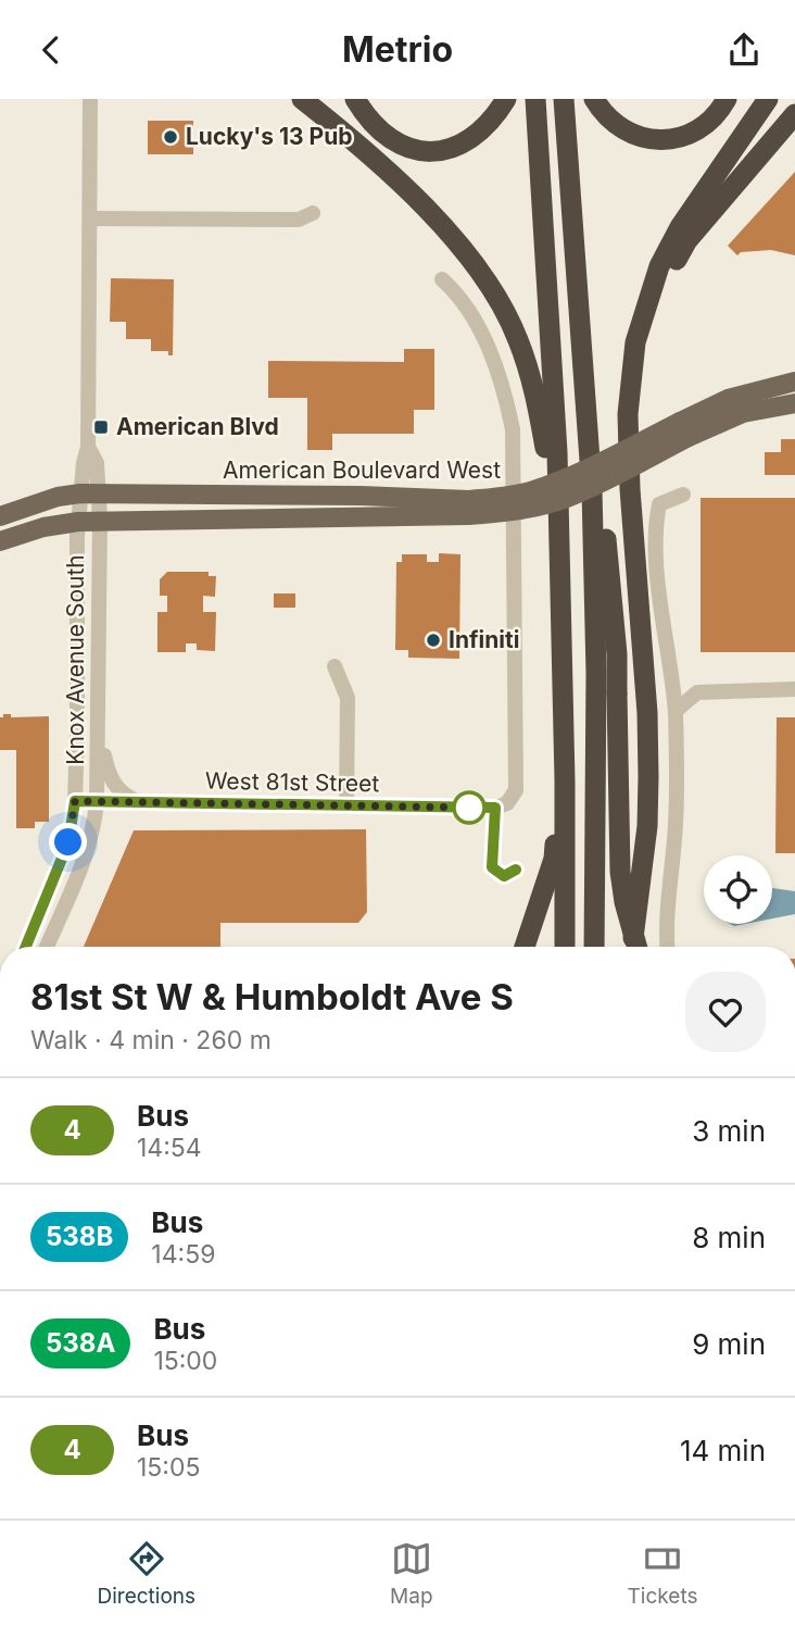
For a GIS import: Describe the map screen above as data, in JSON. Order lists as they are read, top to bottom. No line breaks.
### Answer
{"streets":{"main road":["American Boulevard West"],"street":["Knox Avenue South","West 81st Street"]},"crossings":[["American Boulevard West","Knox Avenue South"],["Knox Avenue South","West 81st Street"]],"places":{"other":["Lucky's 13 Pub","Infiniti"],"transit":["American Blvd"]},"lines":["bus line 4"],"page":{"header":"Metrio","heading":["81st St W & Humboldt Ave S","Walk · 4 min · 260 m"],"list":[{"mark":"4","name":"Bus","note":"14:54","value":"3 min"},{"mark":"538B","name":"Bus","note":"14:59","value":"8 min"},{"mark":"538A","name":"Bus","note":"15:00","value":"9 min"},{"mark":"4","name":"Bus","note":"15:05","value":"14 min"}],"tabs":["Directions","Map","Tickets"]}}
